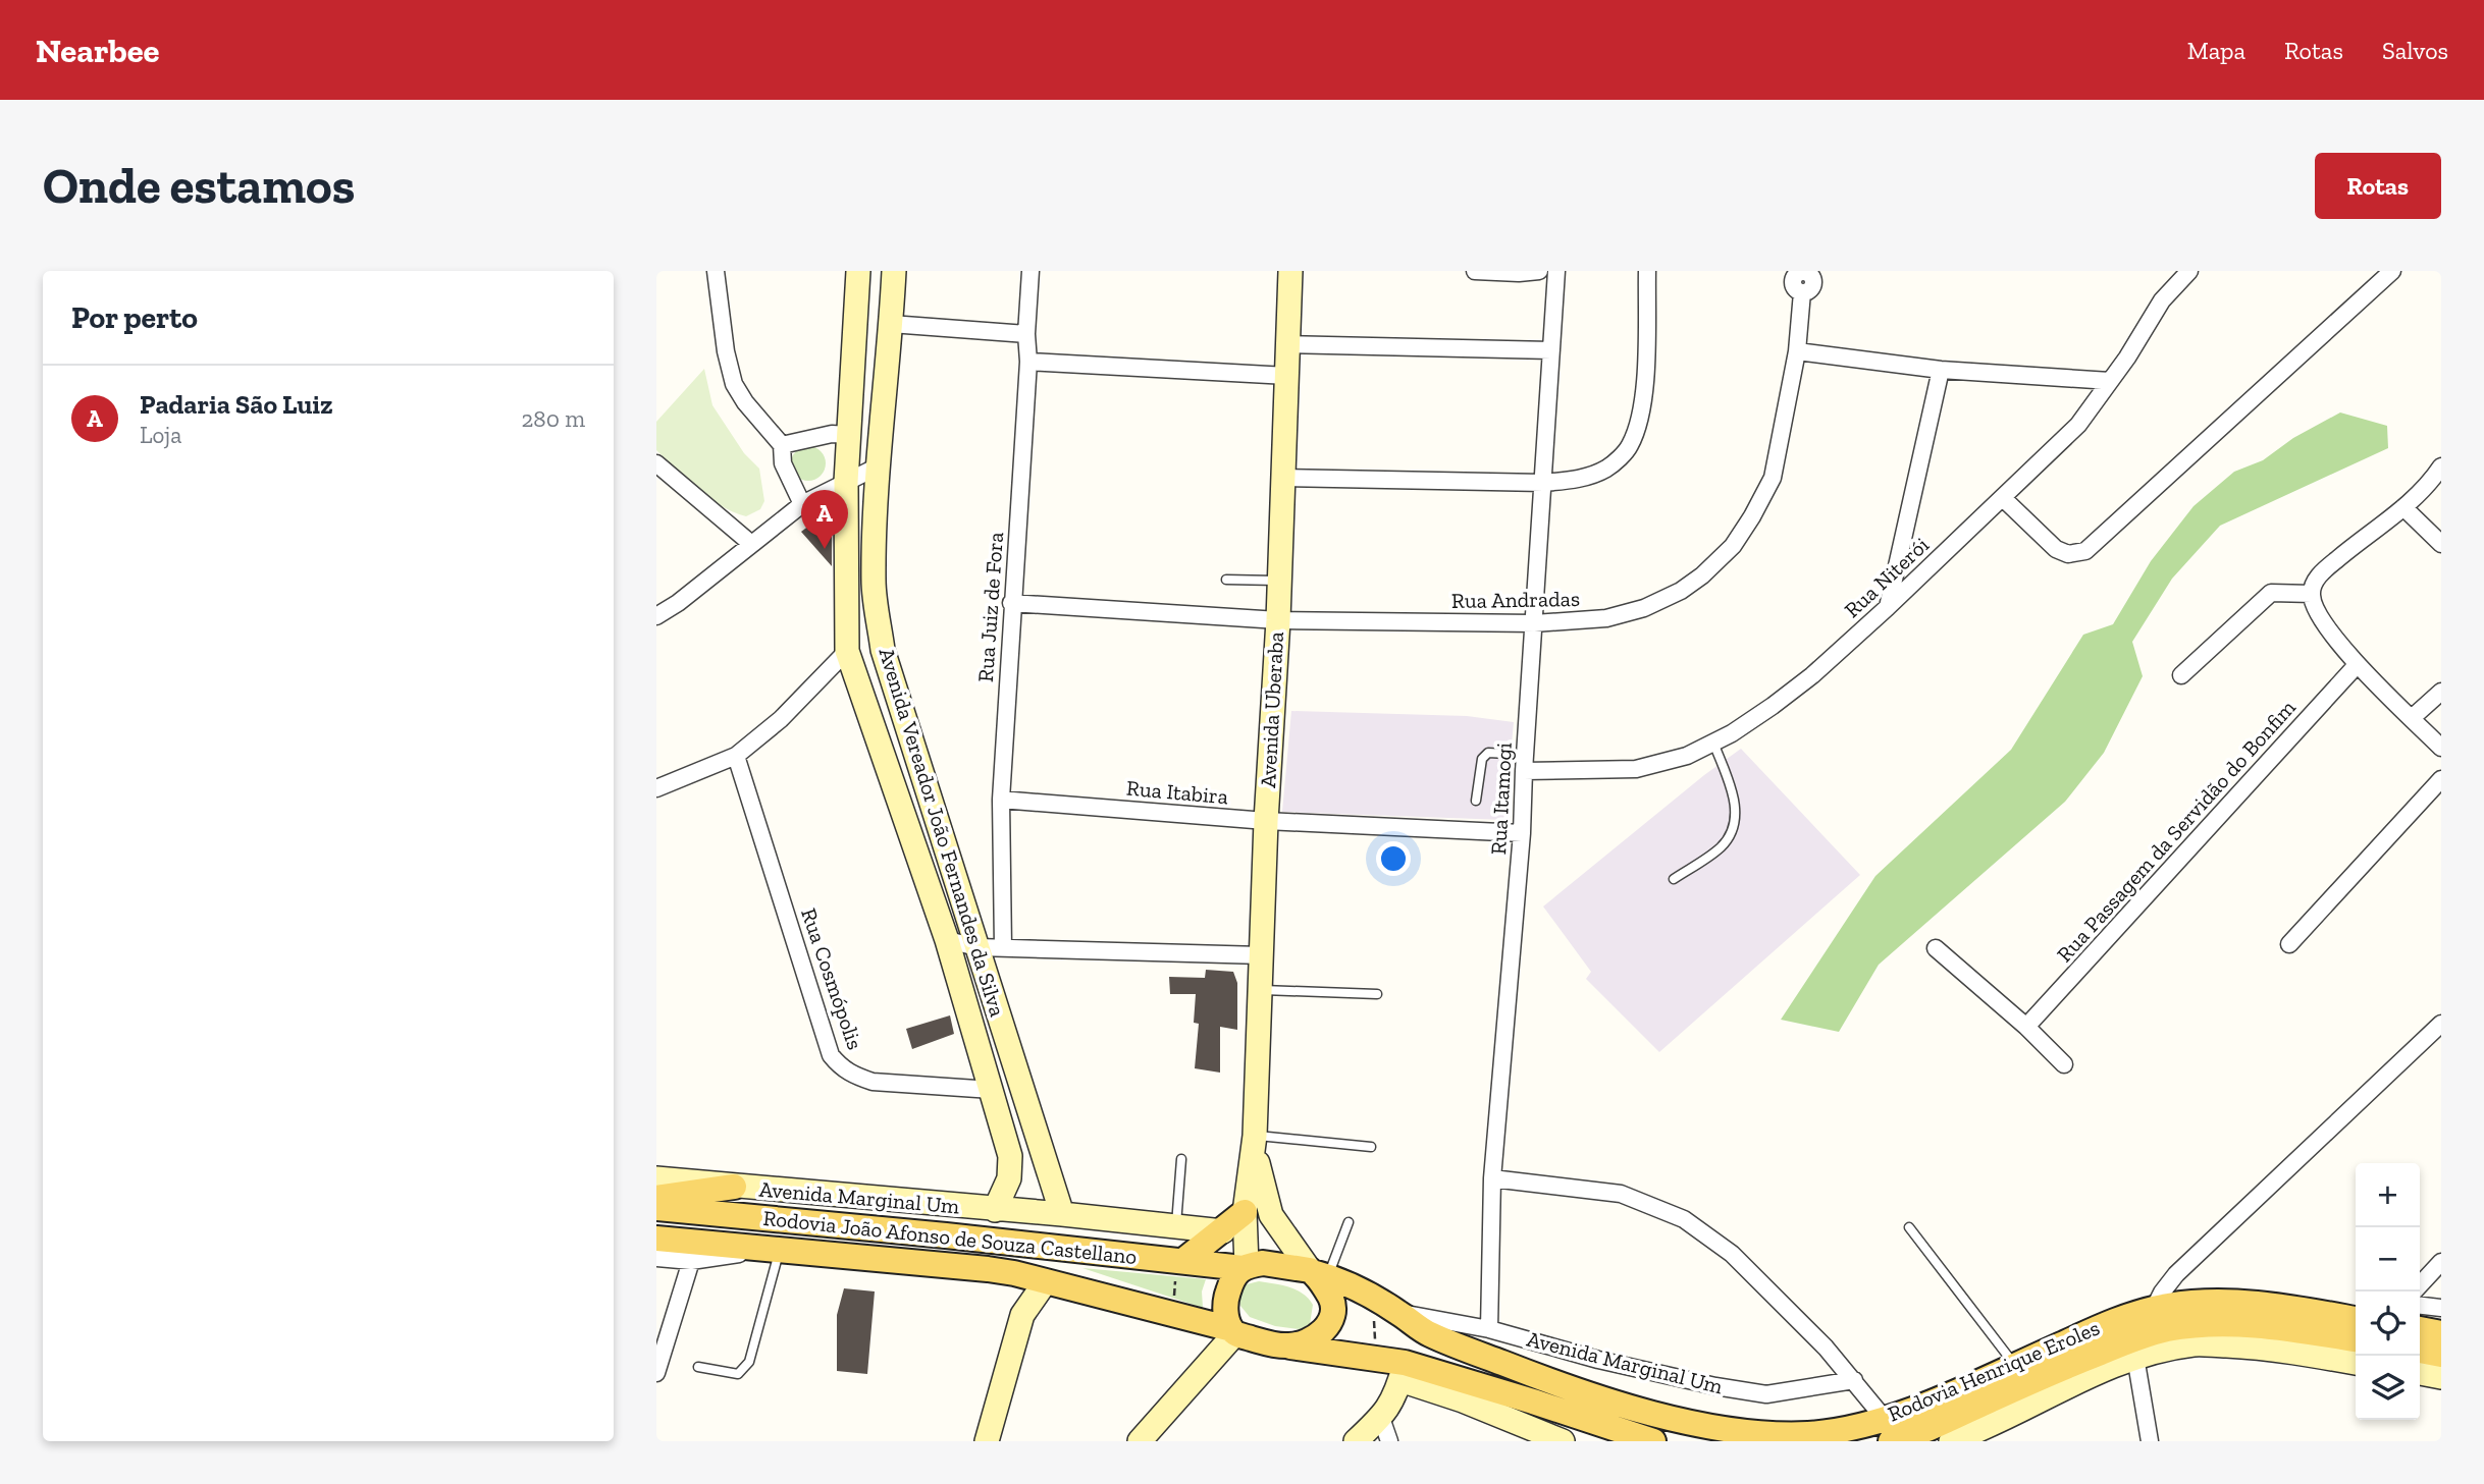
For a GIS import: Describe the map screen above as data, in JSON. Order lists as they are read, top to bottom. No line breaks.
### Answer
{"streets":{"main road":["Avenida Uberaba","Avenida Vereador João Fernandes da Silva","Avenida Marginal Um","Rodovia João Afonso de Souza Castellano","Rodovia Henrique Eroles"],"street":["Rua Niterói","Rua Andradas","Rua Juiz de Fora","Rua Itabira","Rua Itamogi","Rua Passagem da Servidão do Bonfim","Rua Cosmópolis"]},"crossings":[["Rua Niterói","Rua Itamogi"],["Rua Andradas","Rua Juiz de Fora"],["Rua Andradas","Avenida Uberaba"],["Rua Andradas","Rua Itamogi"],["Rua Juiz de Fora","Rua Itabira"],["Avenida Uberaba","Rua Itabira"],["Avenida Uberaba","Rodovia João Afonso de Souza Castellano"],["Avenida Uberaba","Rodovia Henrique Eroles"],["Rua Itabira","Rua Itamogi"],["Rua Itamogi","Avenida Marginal Um"],["Avenida Vereador João Fernandes da Silva","Rua Cosmópolis"],["Avenida Vereador João Fernandes da Silva","Avenida Marginal Um"],["Avenida Marginal Um","Rodovia Henrique Eroles"],["Rodovia João Afonso de Souza Castellano","Rodovia Henrique Eroles"]],"page":{"header":"Nearbee","nav":["Mapa","Rotas","Salvos"],"buttons":"Rotas","title":"Onde estamos","heading":"Por perto","list":[{"mark":"A","name":"Padaria São Luiz","note":"Loja","value":"280 m"}],"pins":"A","map_buttons":["+","−"]}}
